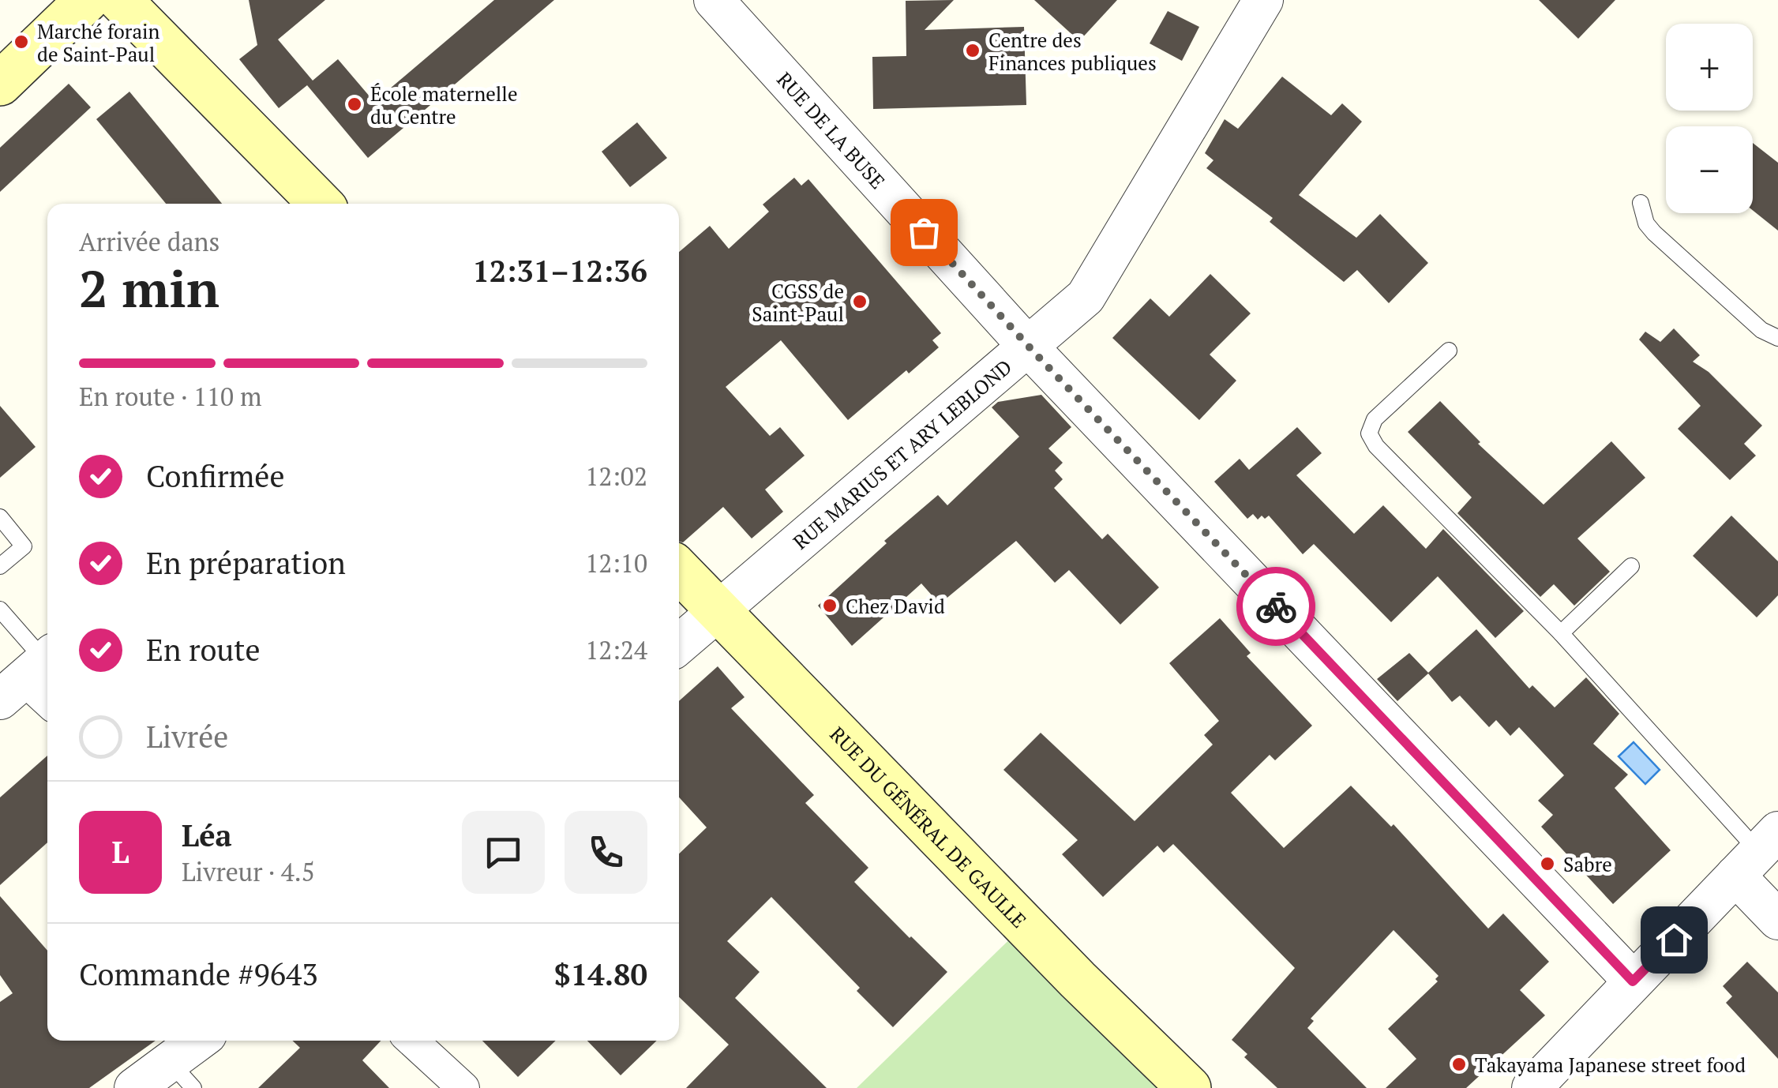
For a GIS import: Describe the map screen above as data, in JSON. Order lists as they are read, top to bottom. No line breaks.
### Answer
{"streets":{"main road":["RUE DU GÉNÉRAL DE GAULLE"],"street":["RUE DE LA BUSE","RUE MARIUS ET ARY LEBLOND"]},"crossings":[["RUE DE LA BUSE","RUE MARIUS ET ARY LEBLOND"],["RUE MARIUS ET ARY LEBLOND","RUE DU GÉNÉRAL DE GAULLE"]],"places":["Marché forain de Saint-Paul","Centre des Finances publiques","École maternelle du Centre","CGSS de Saint-Paul","Chez David","Sabre","Takayama Japanese street food"],"page":{"map_buttons":["+","−"],"heading":["2 min","Arrivée dans","12:31–12:36"],"panel":["Léa","Livreur · 4.5","Commande #9643","$14.80"],"bar":"En route · 110 m","list":[["Confirmée","12:02"],["En préparation","12:10"],["En route","12:24"],"Livrée"],"round":"L"}}
